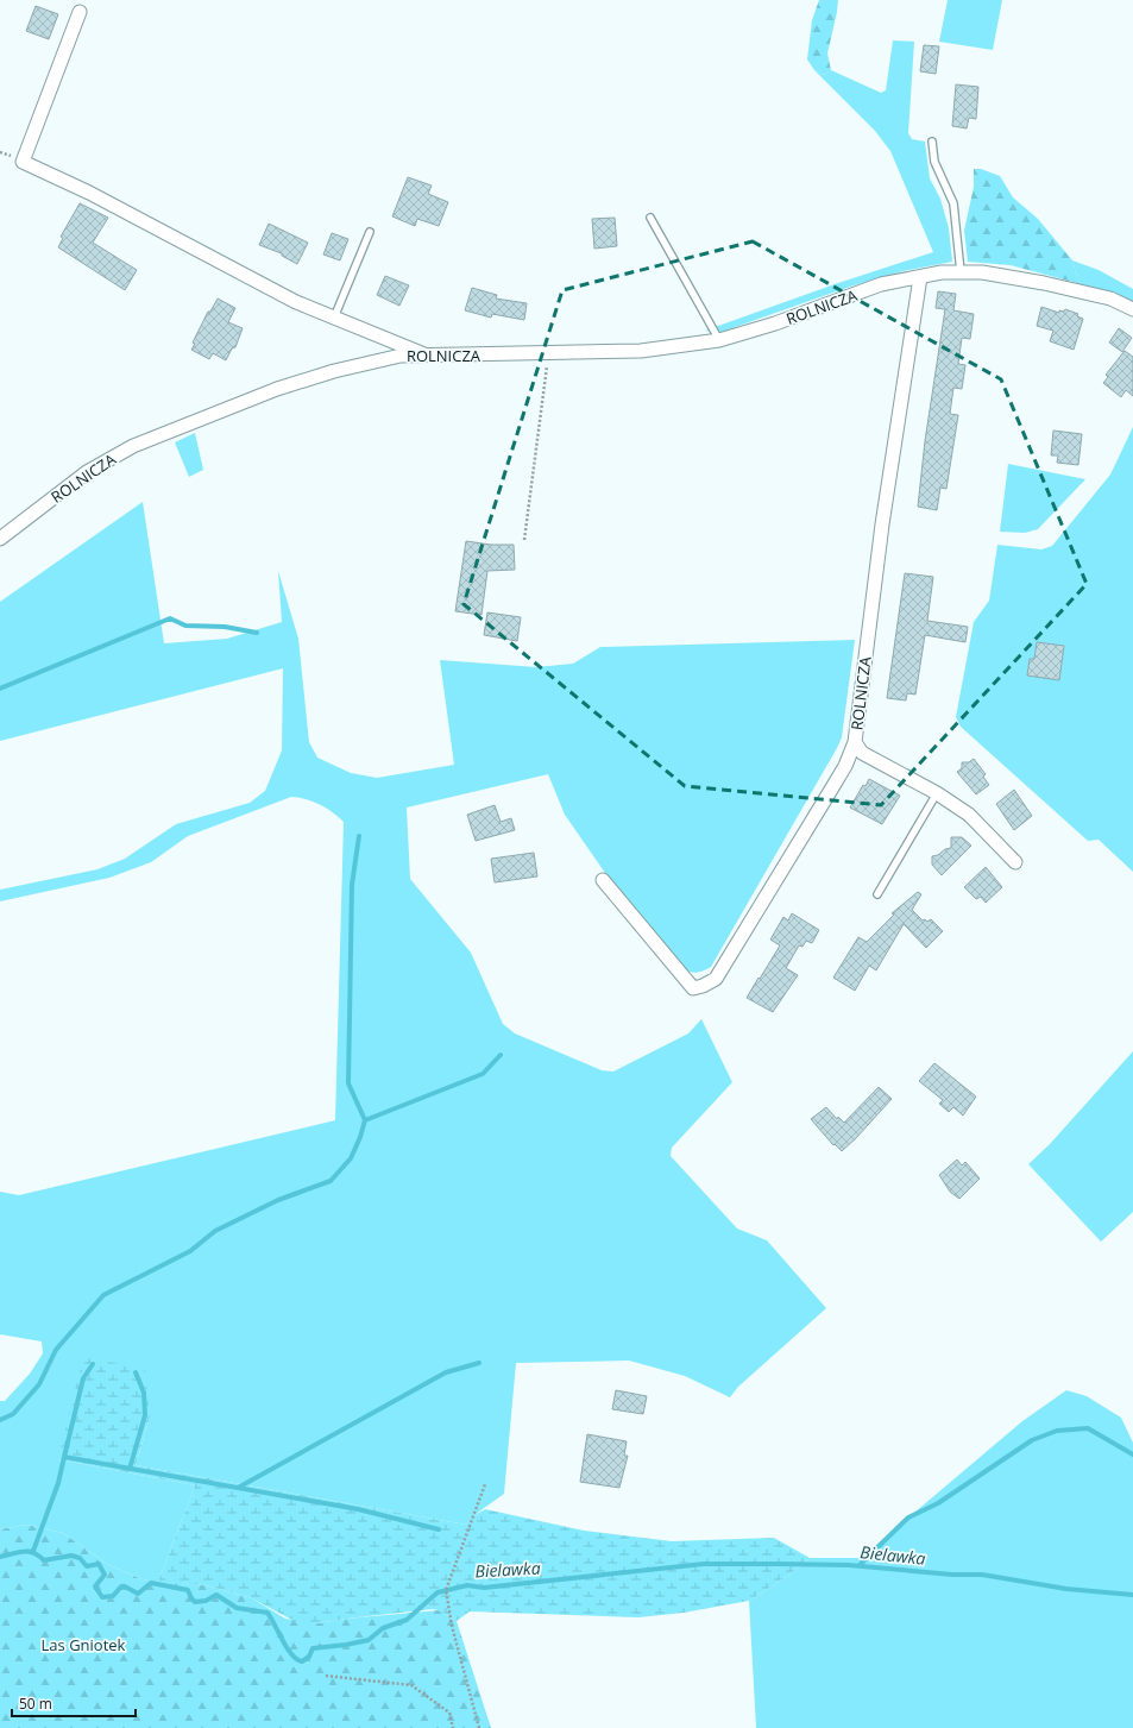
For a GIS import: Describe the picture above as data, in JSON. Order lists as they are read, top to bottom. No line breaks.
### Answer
{"streets":{"street":["ROLNICZA"]},"water":["Bielawka"],"parks":["Las Gniotek"],"scale_bar":"50 m"}
